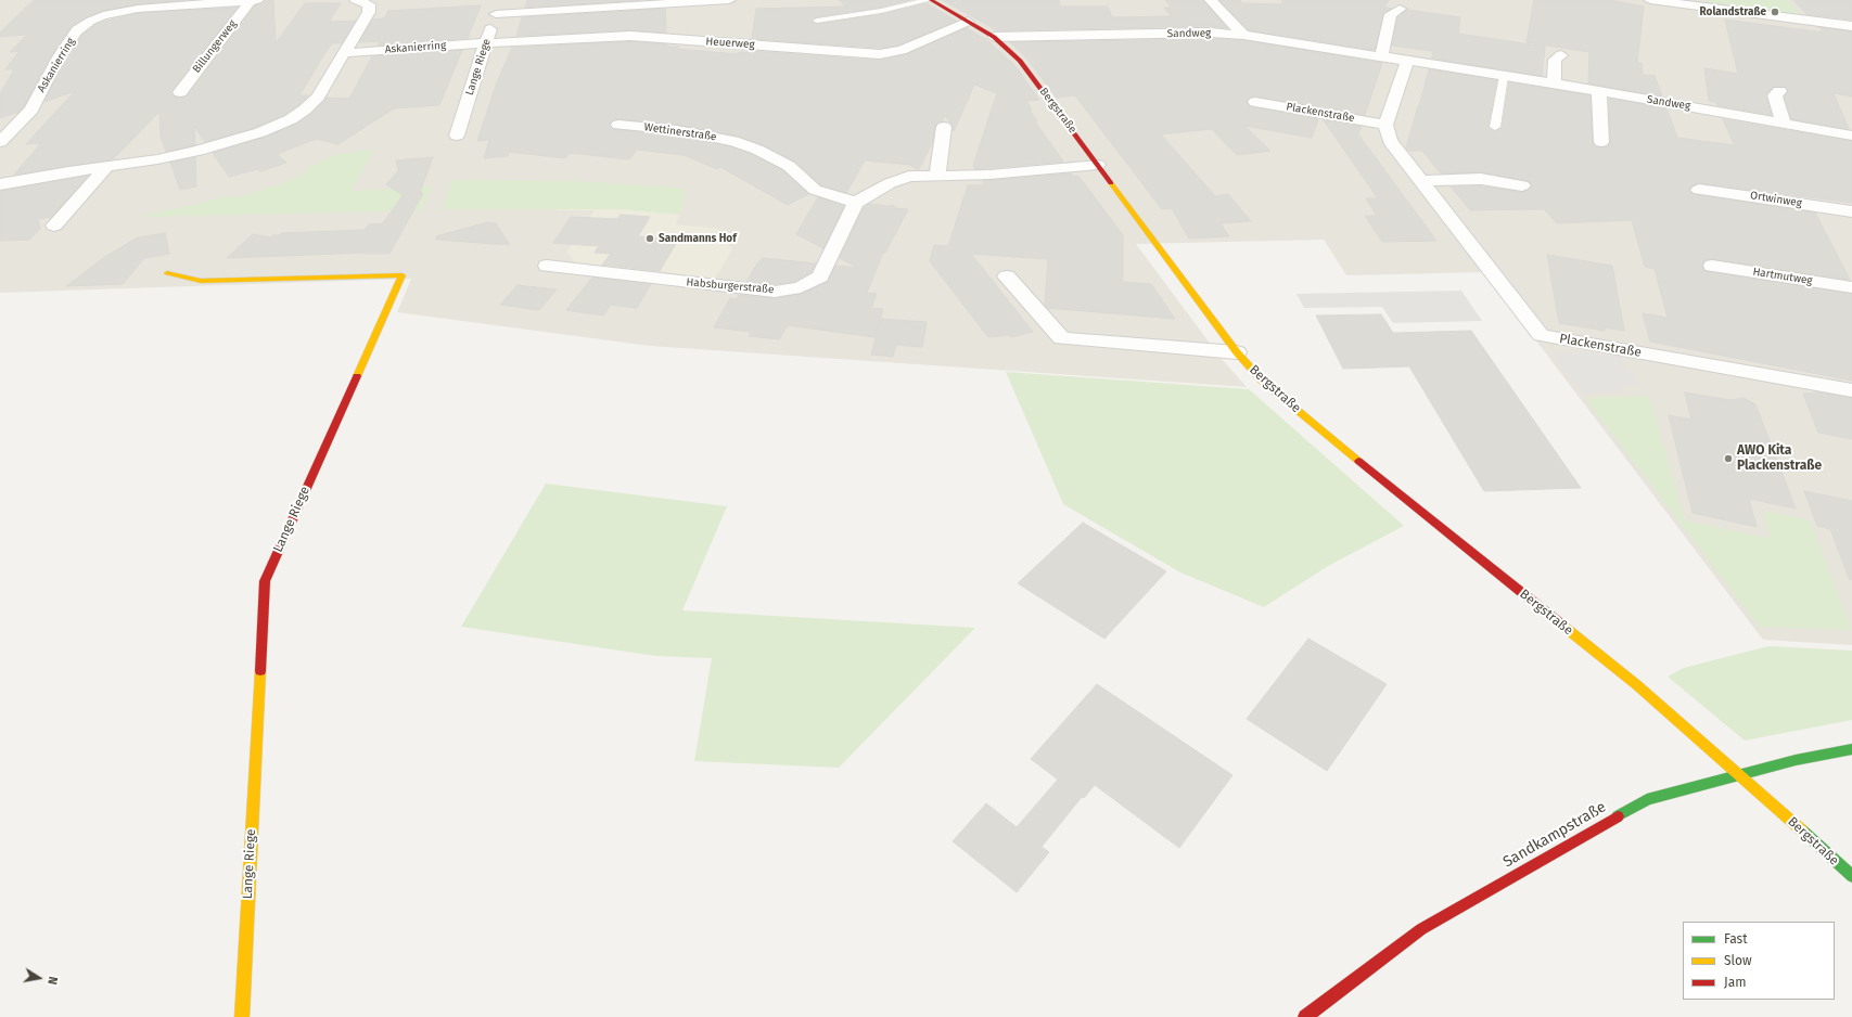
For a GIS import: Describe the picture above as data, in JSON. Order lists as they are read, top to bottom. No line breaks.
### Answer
{"streets":{"street":["Sandweg","Heuerweg","Billungerweg","Askanierring","Lange Riege","Bergstraße","Plackenstraße","Wettinerstraße","Ortwinweg","Hartmutweg","Habsburgerstraße","Sandkampstraße"]},"crossings":[["Sandweg","Bergstraße"],["Heuerweg","Askanierring"],["Heuerweg","Lange Riege"],["Heuerweg","Bergstraße"],["Billungerweg","Askanierring"],["Askanierring","Lange Riege"],["Bergstraße","Sandkampstraße"],["Wettinerstraße","Habsburgerstraße"]],"places":["Rolandstraße","Sandmanns Hof","AWO Kita Plackenstraße"],"legend":["Fast","Slow","Jam"],"north":"right"}
